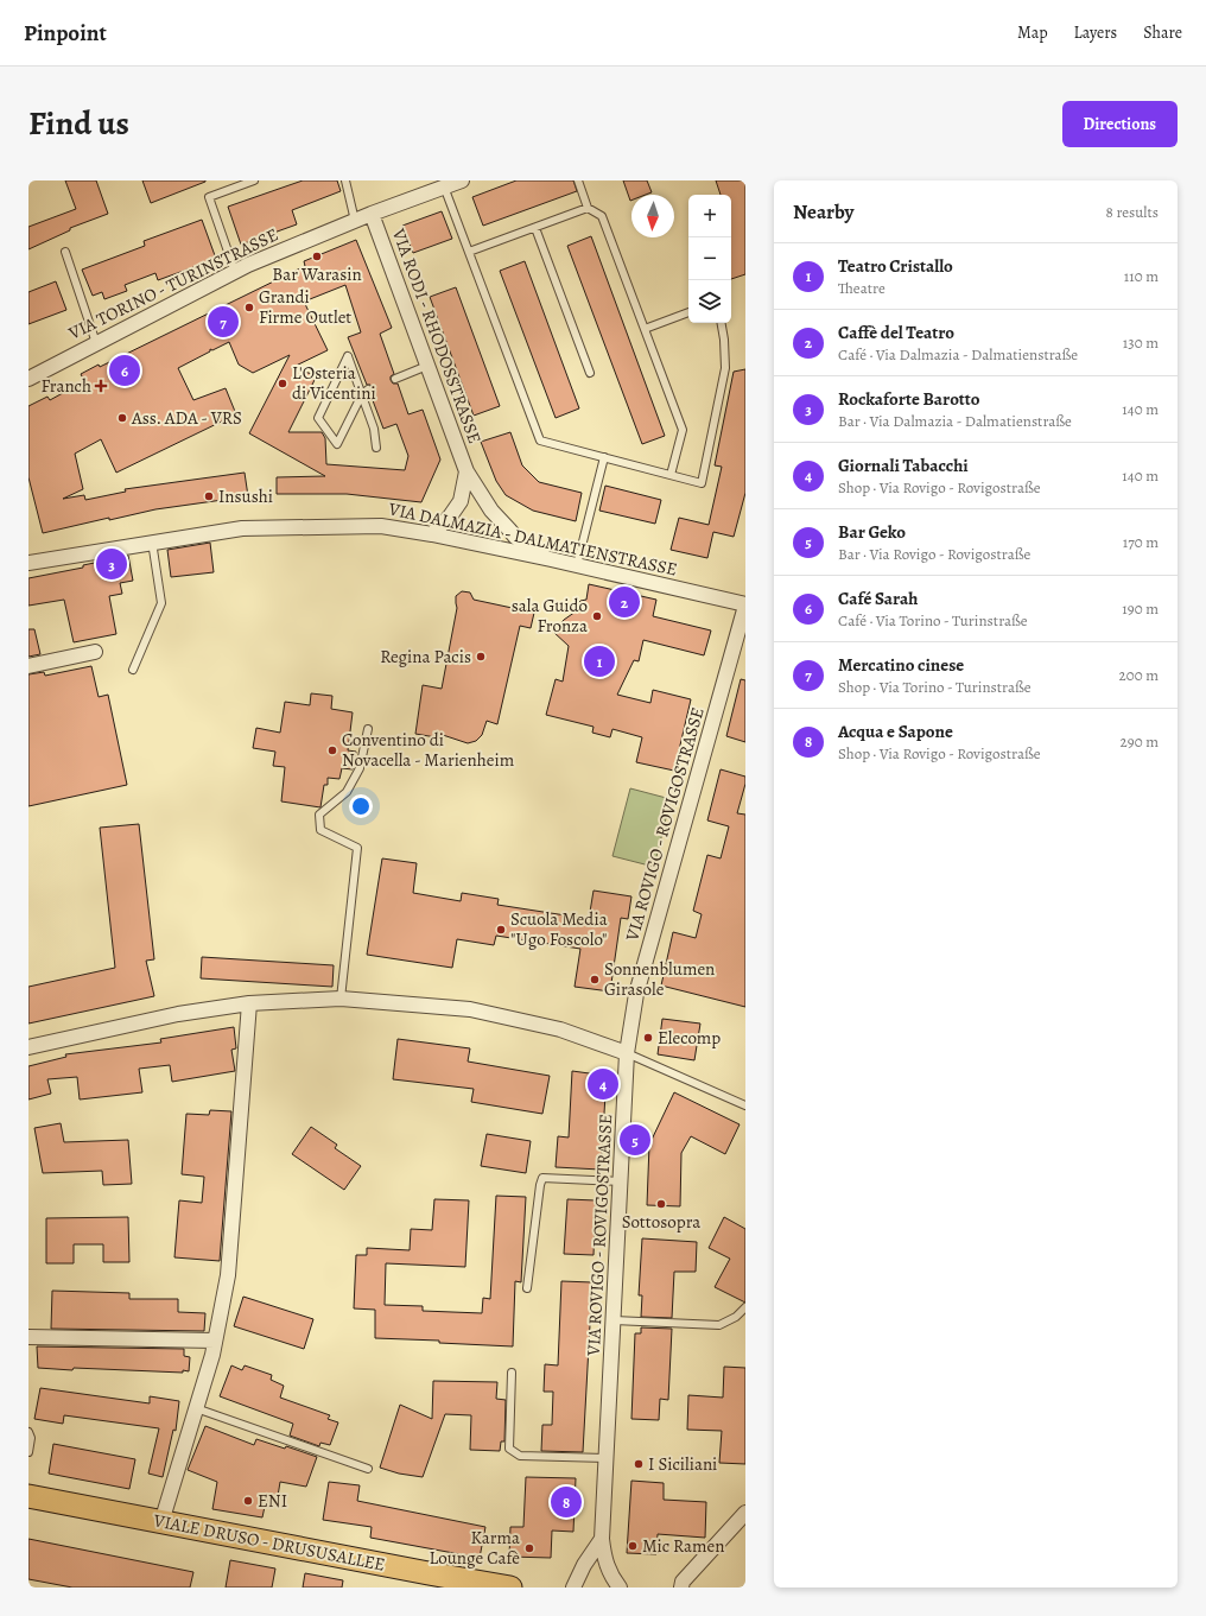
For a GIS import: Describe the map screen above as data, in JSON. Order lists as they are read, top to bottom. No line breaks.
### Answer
{"streets":{"main road":["VIALE DRUSO - DRUSUSALLEE"],"street":["VIA TORINO - TURINSTRASSE","VIA RODI - RHODOSSTRASSE","VIA DALMAZIA - DALMATIENSTRASSE","VIA ROVIGO - ROVIGOSTRASSE"]},"crossings":[["VIA TORINO - TURINSTRASSE","VIA RODI - RHODOSSTRASSE"],["VIA RODI - RHODOSSTRASSE","VIA DALMAZIA - DALMATIENSTRASSE"],["VIA DALMAZIA - DALMATIENSTRASSE","VIA ROVIGO - ROVIGOSTRASSE"]],"places":{"other":["Bar Warasin","Grandi Firme Outlet","L'Osteria di Vicentini","Ass. ADA - VRS","Insushi","sala Guido Fronza","Regina Pacis","Conventino di Novacella - Marienheim","Scuola Media \"Ugo Foscolo\"","Sonnenblumen Girasole","Elecomp","Sottosopra","I Siciliani","ENI","Mic Ramen","Karma Lounge Cafè"],"health":["Franch"]},"north":"bottom","page":{"header":"Pinpoint","nav":["Map","Layers","Share"],"title":"Find us","buttons":"Directions","heading":["Nearby","8 results"],"map_buttons":["+","−"],"list":[{"mark":"1","name":"Teatro Cristallo","note":"Theatre","value":"110 m"},{"mark":"2","name":"Caffè del Teatro","note":"Café · Via Dalmazia - Dalmatienstraße","value":"130 m"},{"mark":"3","name":"Rockaforte Barotto","note":"Bar · Via Dalmazia - Dalmatienstraße","value":"140 m"},{"mark":"4","name":"Giornali Tabacchi","note":"Shop · Via Rovigo - Rovigostraße","value":"140 m"},{"mark":"5","name":"Bar Geko","note":"Bar · Via Rovigo - Rovigostraße","value":"170 m"},{"mark":"6","name":"Café Sarah","note":"Café · Via Torino - Turinstraße","value":"190 m"},{"mark":"7","name":"Mercatino cinese","note":"Shop · Via Torino - Turinstraße","value":"200 m"},{"mark":"8","name":"Acqua e Sapone","note":"Shop · Via Rovigo - Rovigostraße","value":"290 m"}],"pins":["7","6","3","2","1","4","5","8"]}}
